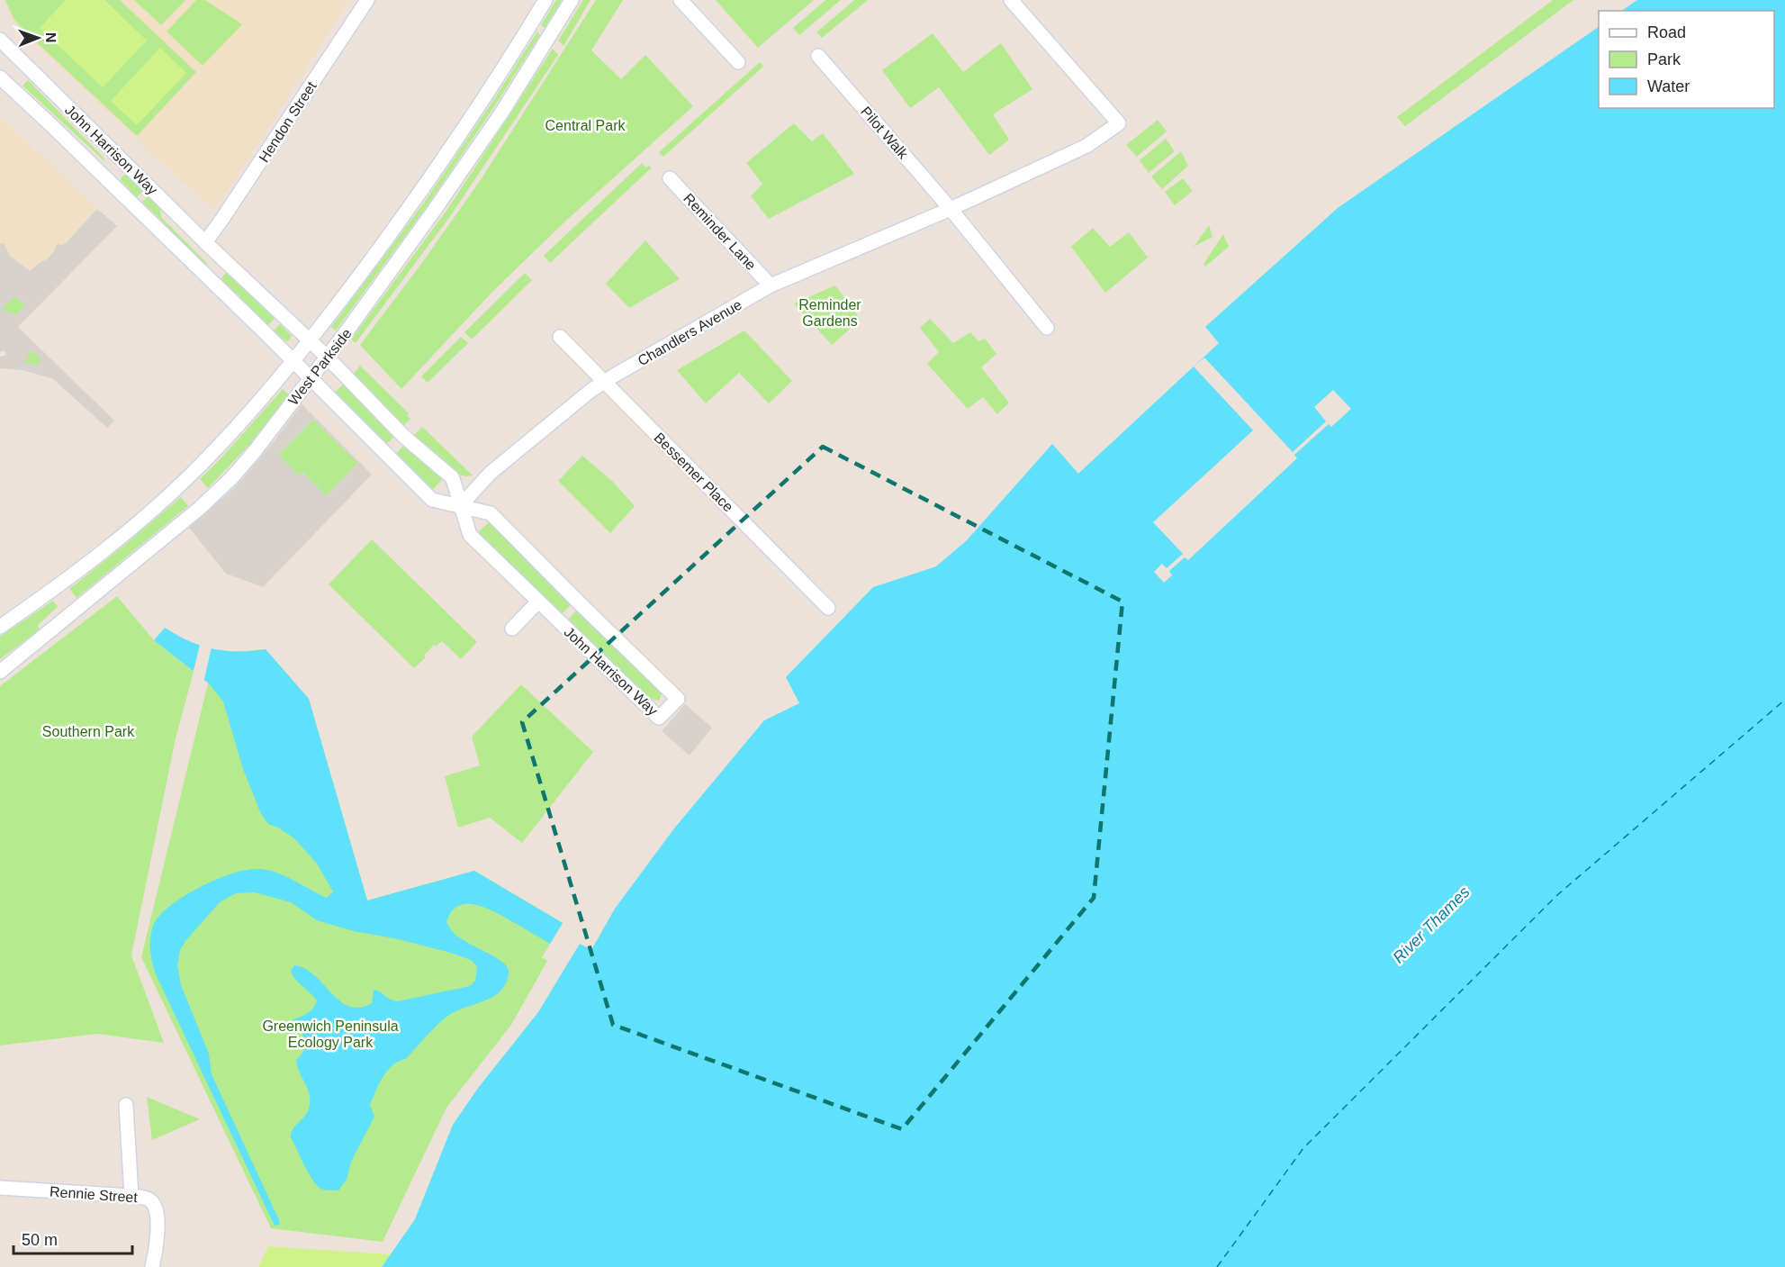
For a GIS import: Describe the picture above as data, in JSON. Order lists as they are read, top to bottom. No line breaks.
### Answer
{"streets":{"street":["Hendon Street","Pilot Walk","John Harrison Way","Reminder Lane","Chandlers Avenue","West Parkside","Bessemer Place","Rennie Street"]},"crossings":[["Hendon Street","John Harrison Way"],["Pilot Walk","Chandlers Avenue"],["John Harrison Way","Chandlers Avenue"],["John Harrison Way","West Parkside"],["Reminder Lane","Chandlers Avenue"],["Chandlers Avenue","Bessemer Place"]],"water":["River Thames"],"parks":["Central Park","Reminder Gardens","Southern Park","Greenwich Peninsula Ecology Park"],"legend":["Road","Park","Water"],"scale_bar":"50 m","north":"right"}
